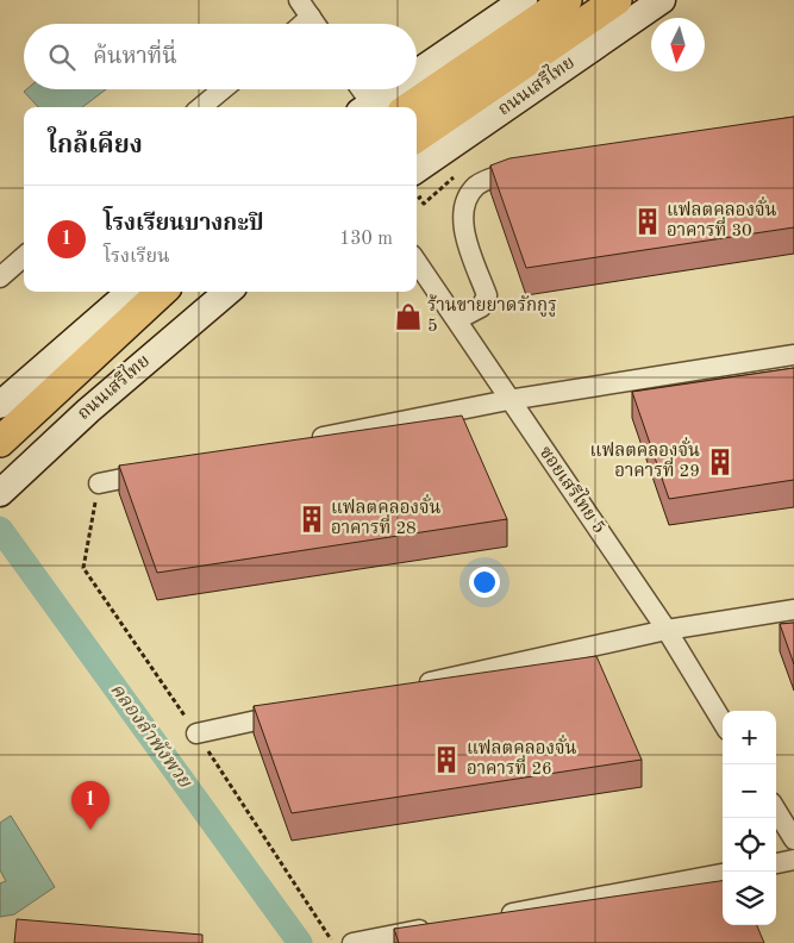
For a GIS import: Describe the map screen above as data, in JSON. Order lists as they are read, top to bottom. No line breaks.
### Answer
{"streets":{"main road":["ถนนเสรีไทย"],"street":["ซอยเสรีไทย 5"]},"water":["คลองลำพังพวย"],"places":{"building":["แฟลตคลองจั่น อาคารที่ 30","แฟลตคลองจั่น อาคารที่ 29","แฟลตคลองจั่น อาคารที่ 28","แฟลตคลองจั่น อาคารที่ 26"],"shop":["ร้านขายยาดรักกูรู 5"]},"north":"bottom","page":{"search":"ค้นหาที่นี่","heading":"ใกล้เคียง","list":[{"mark":"1","name":"โรงเรียนบางกะปิ","note":"โรงเรียน","value":"130 m"}],"map_buttons":["+","−"],"pins":"1"}}
